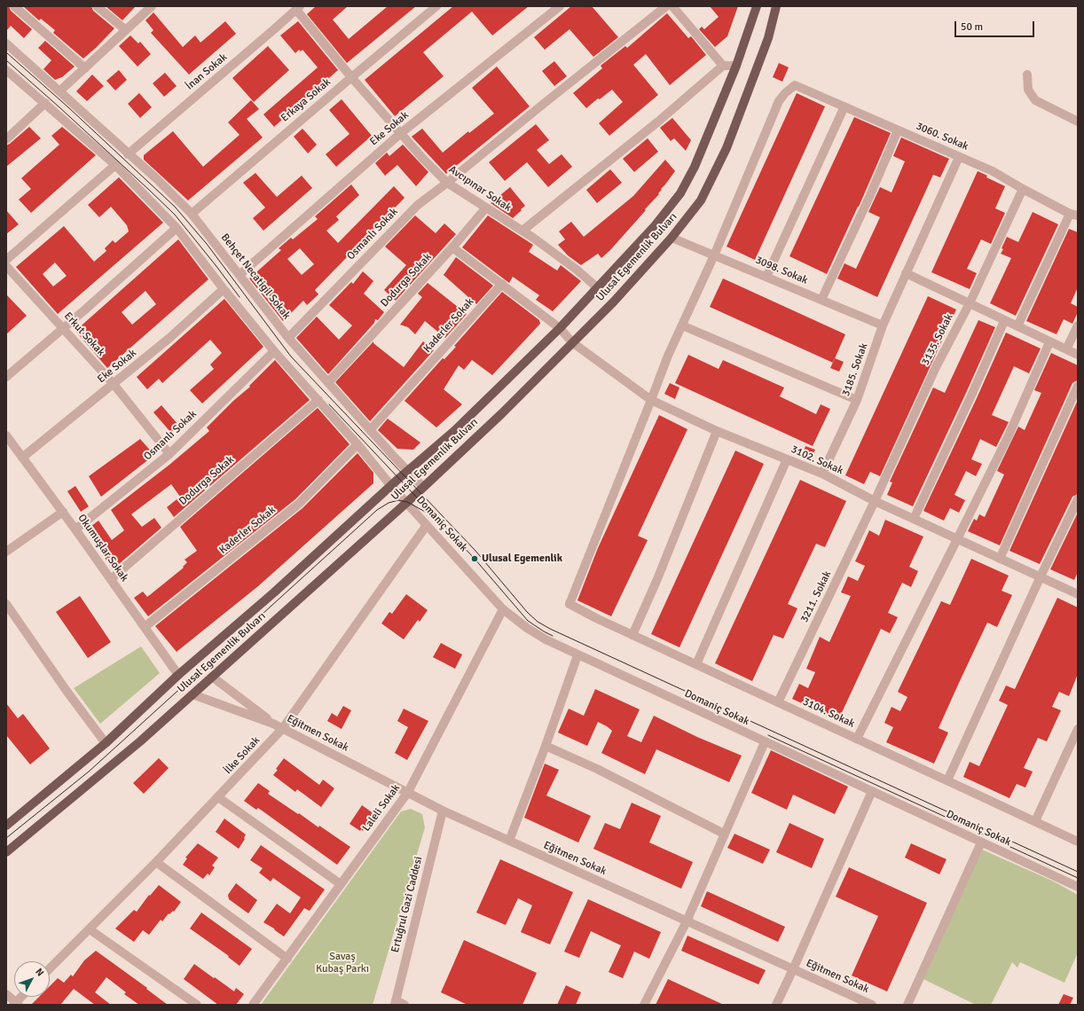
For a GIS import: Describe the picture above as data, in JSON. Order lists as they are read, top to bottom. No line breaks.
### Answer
{"streets":{"main road":["Ulusal Egemenlik Bulvarı"],"street":["İnan Sokak","Erkaya Sokak","Eke Sokak","3060. Sokak","Avcıpınar Sokak","Osmanlı Sokak","3098. Sokak","Behçet Necatigil Sokak","Dodurga Sokak","Kaderler Sokak","Erkut Sokak","3135. Sokak","3185. Sokak","3102. Sokak","Domaniç Sokak","Okumuşlar Sokak","3211. Sokak","3104. Sokak","Eğitmen Sokak","İlke Sokak","Laleli Sokak","Ertuğrul Gazi Caddesi"]},"crossings":[["İnan Sokak","Avcıpınar Sokak"],["İnan Sokak","Behçet Necatigil Sokak"],["Erkaya Sokak","Avcıpınar Sokak"],["Erkaya Sokak","Behçet Necatigil Sokak"],["Eke Sokak","Avcıpınar Sokak"],["Eke Sokak","Behçet Necatigil Sokak"],["Eke Sokak","Erkut Sokak"],["Eke Sokak","Domaniç Sokak"],["Eke Sokak","Okumuşlar Sokak"],["3060. Sokak","3098. Sokak"],["3060. Sokak","3135. Sokak"],["3060. Sokak","3185. Sokak"],["Avcıpınar Sokak","Osmanlı Sokak"],["Avcıpınar Sokak","Ulusal Egemenlik Bulvarı"],["Avcıpınar Sokak","Dodurga Sokak"],["Osmanlı Sokak","Behçet Necatigil Sokak"],["Osmanlı Sokak","Erkut Sokak"],["Osmanlı Sokak","Domaniç Sokak"],["Osmanlı Sokak","Okumuşlar Sokak"],["Ulusal Egemenlik Bulvarı","3098. Sokak"],["Ulusal Egemenlik Bulvarı","Behçet Necatigil Sokak"],["Ulusal Egemenlik Bulvarı","3102. Sokak"],["Ulusal Egemenlik Bulvarı","Domaniç Sokak"],["Ulusal Egemenlik Bulvarı","Okumuşlar Sokak"],["Ulusal Egemenlik Bulvarı","Eğitmen Sokak"],["3098. Sokak","3185. Sokak"],["Behçet Necatigil Sokak","Dodurga Sokak"],["Behçet Necatigil Sokak","Kaderler Sokak"],["Dodurga Sokak","3102. Sokak"],["Dodurga Sokak","Domaniç Sokak"],["Dodurga Sokak","Okumuşlar Sokak"],["Kaderler Sokak","3102. Sokak"],["Kaderler Sokak","Domaniç Sokak"],["Kaderler Sokak","Okumuşlar Sokak"],["3135. Sokak","3102. Sokak"],["3135. Sokak","3211. Sokak"],["3185. Sokak","3102. Sokak"],["3102. Sokak","3211. Sokak"],["3102. Sokak","3104. Sokak"],["Domaniç Sokak","İlke Sokak"],["Domaniç Sokak","Laleli Sokak"],["3211. Sokak","3104. Sokak"],["Eğitmen Sokak","İlke Sokak"],["Eğitmen Sokak","Laleli Sokak"],["Eğitmen Sokak","Ertuğrul Gazi Caddesi"]],"parks":["Savaş Kubaş Parkı"],"places":["Ulusal Egemenlik"],"scale_bar":"50 m","north":"top right"}
